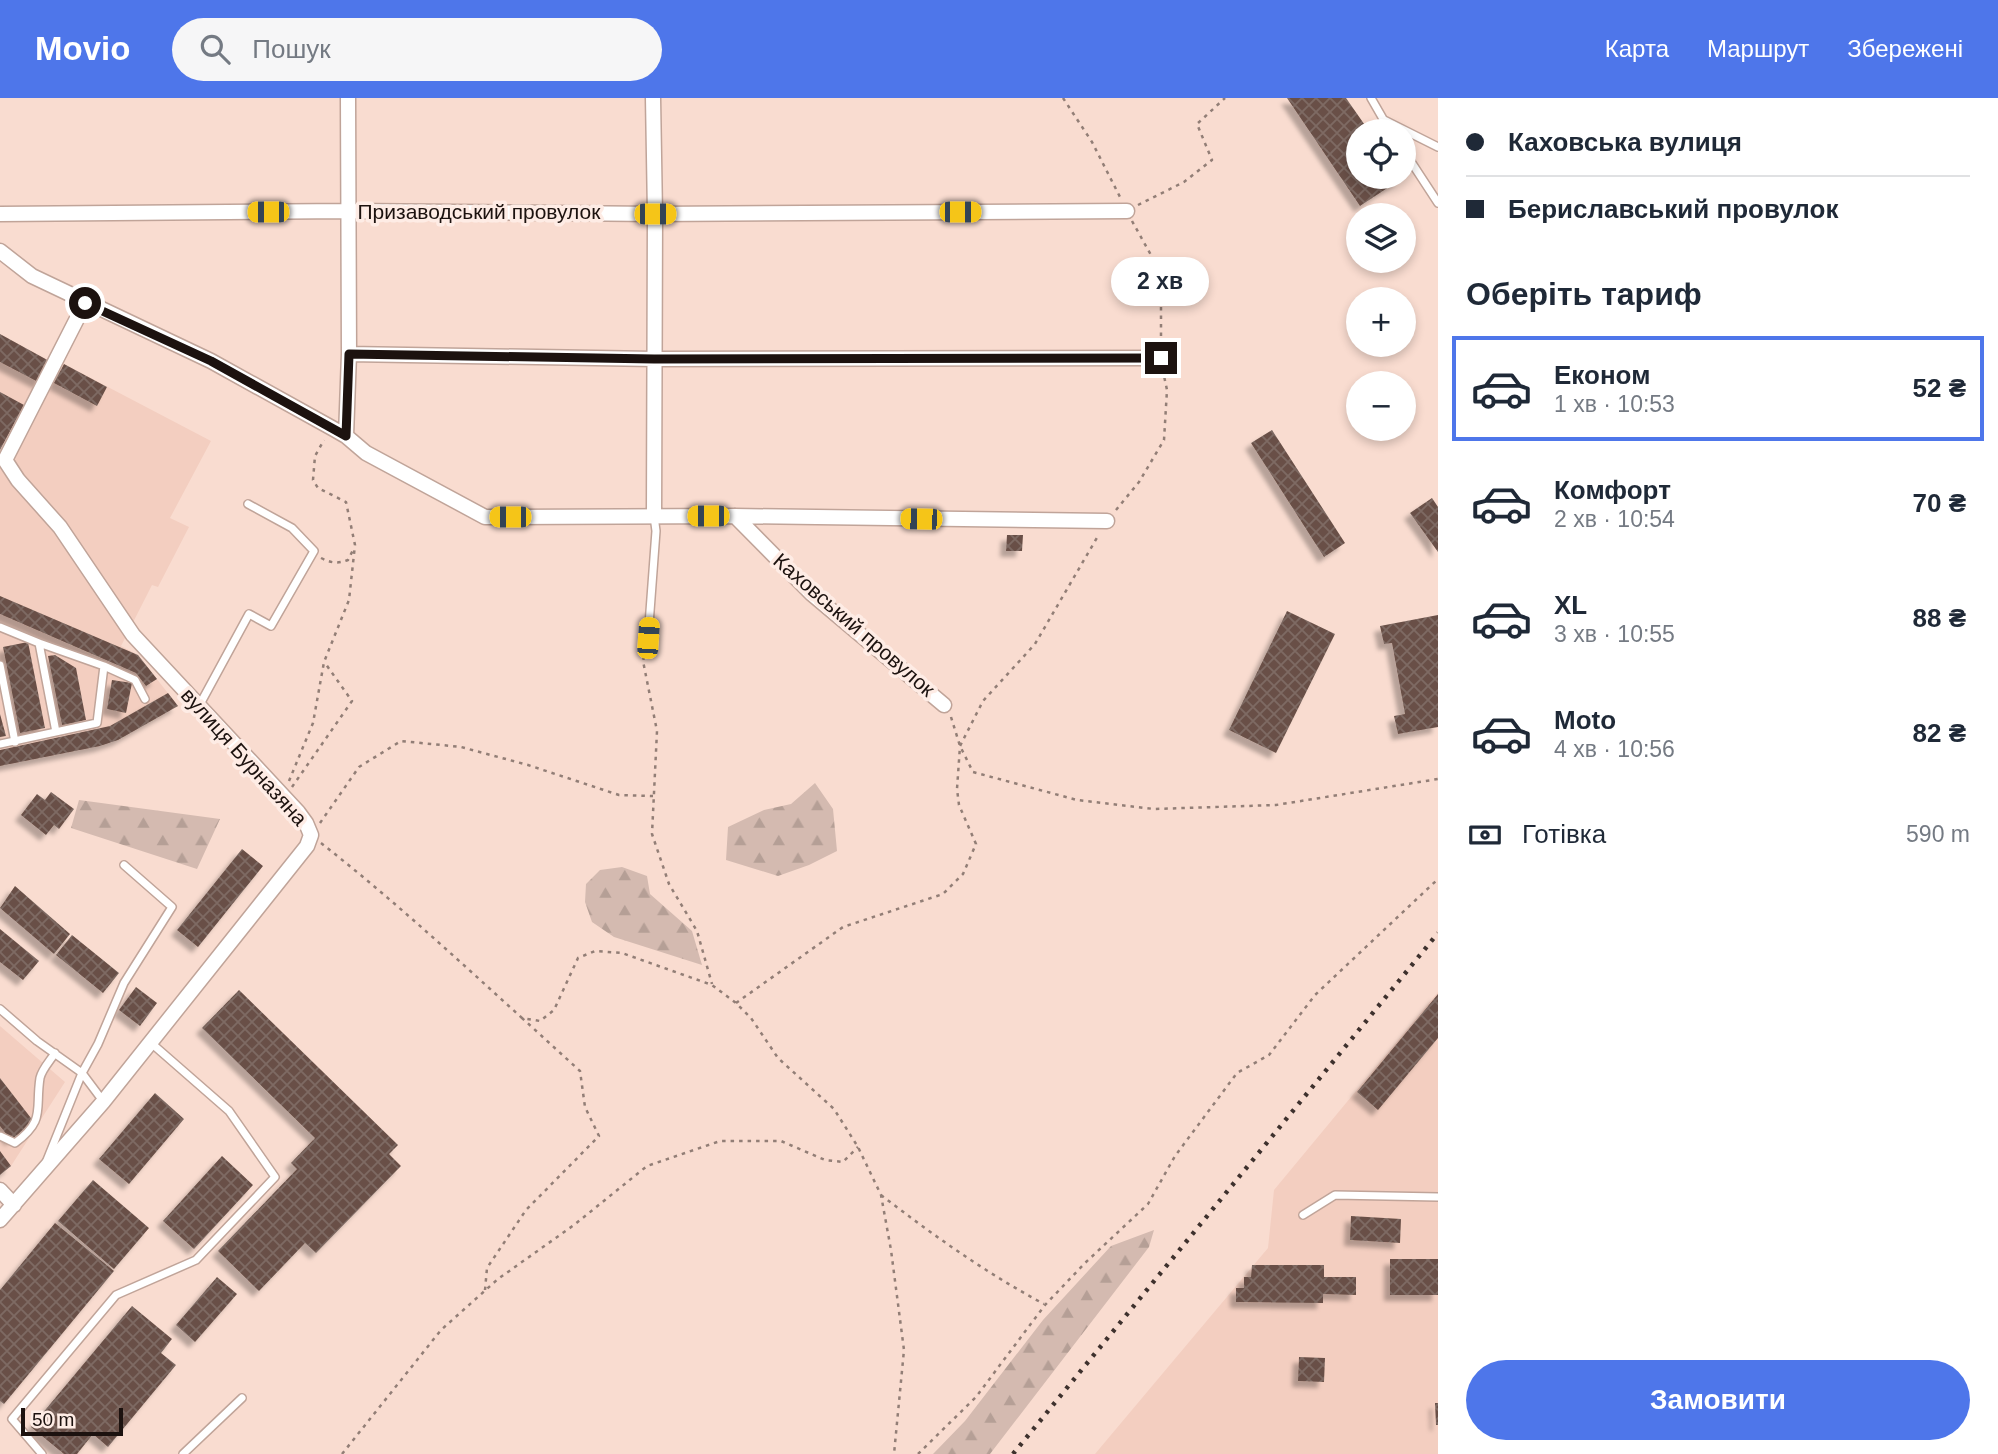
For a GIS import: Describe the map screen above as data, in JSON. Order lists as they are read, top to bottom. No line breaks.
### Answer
{"streets":{"street":["Призаводський провулок","Каховський провулок","вулиця Бурназяна"]},"scale_bar":"50 m","page":{"header":"Movio","search":"Пошук","nav":["Карта","Маршрут","Збережені"],"banner":["Каховська вулиця","Бериславський провулок"],"map_buttons":["+","−"],"heading":"Оберіть тариф","bubble":"2 хв","list":[{"name":"Економ","note":"1 хв · 10:53","value":"52 ₴"},{"name":"Комфорт","note":"2 хв · 10:54","value":"70 ₴"},{"name":"XL","note":"3 хв · 10:55","value":"88 ₴"},{"name":"Moto","note":"4 хв · 10:56","value":"82 ₴"}],"pay":["Готівка","590 m"],"buttons":"Замовити","scale":"50 m"}}
